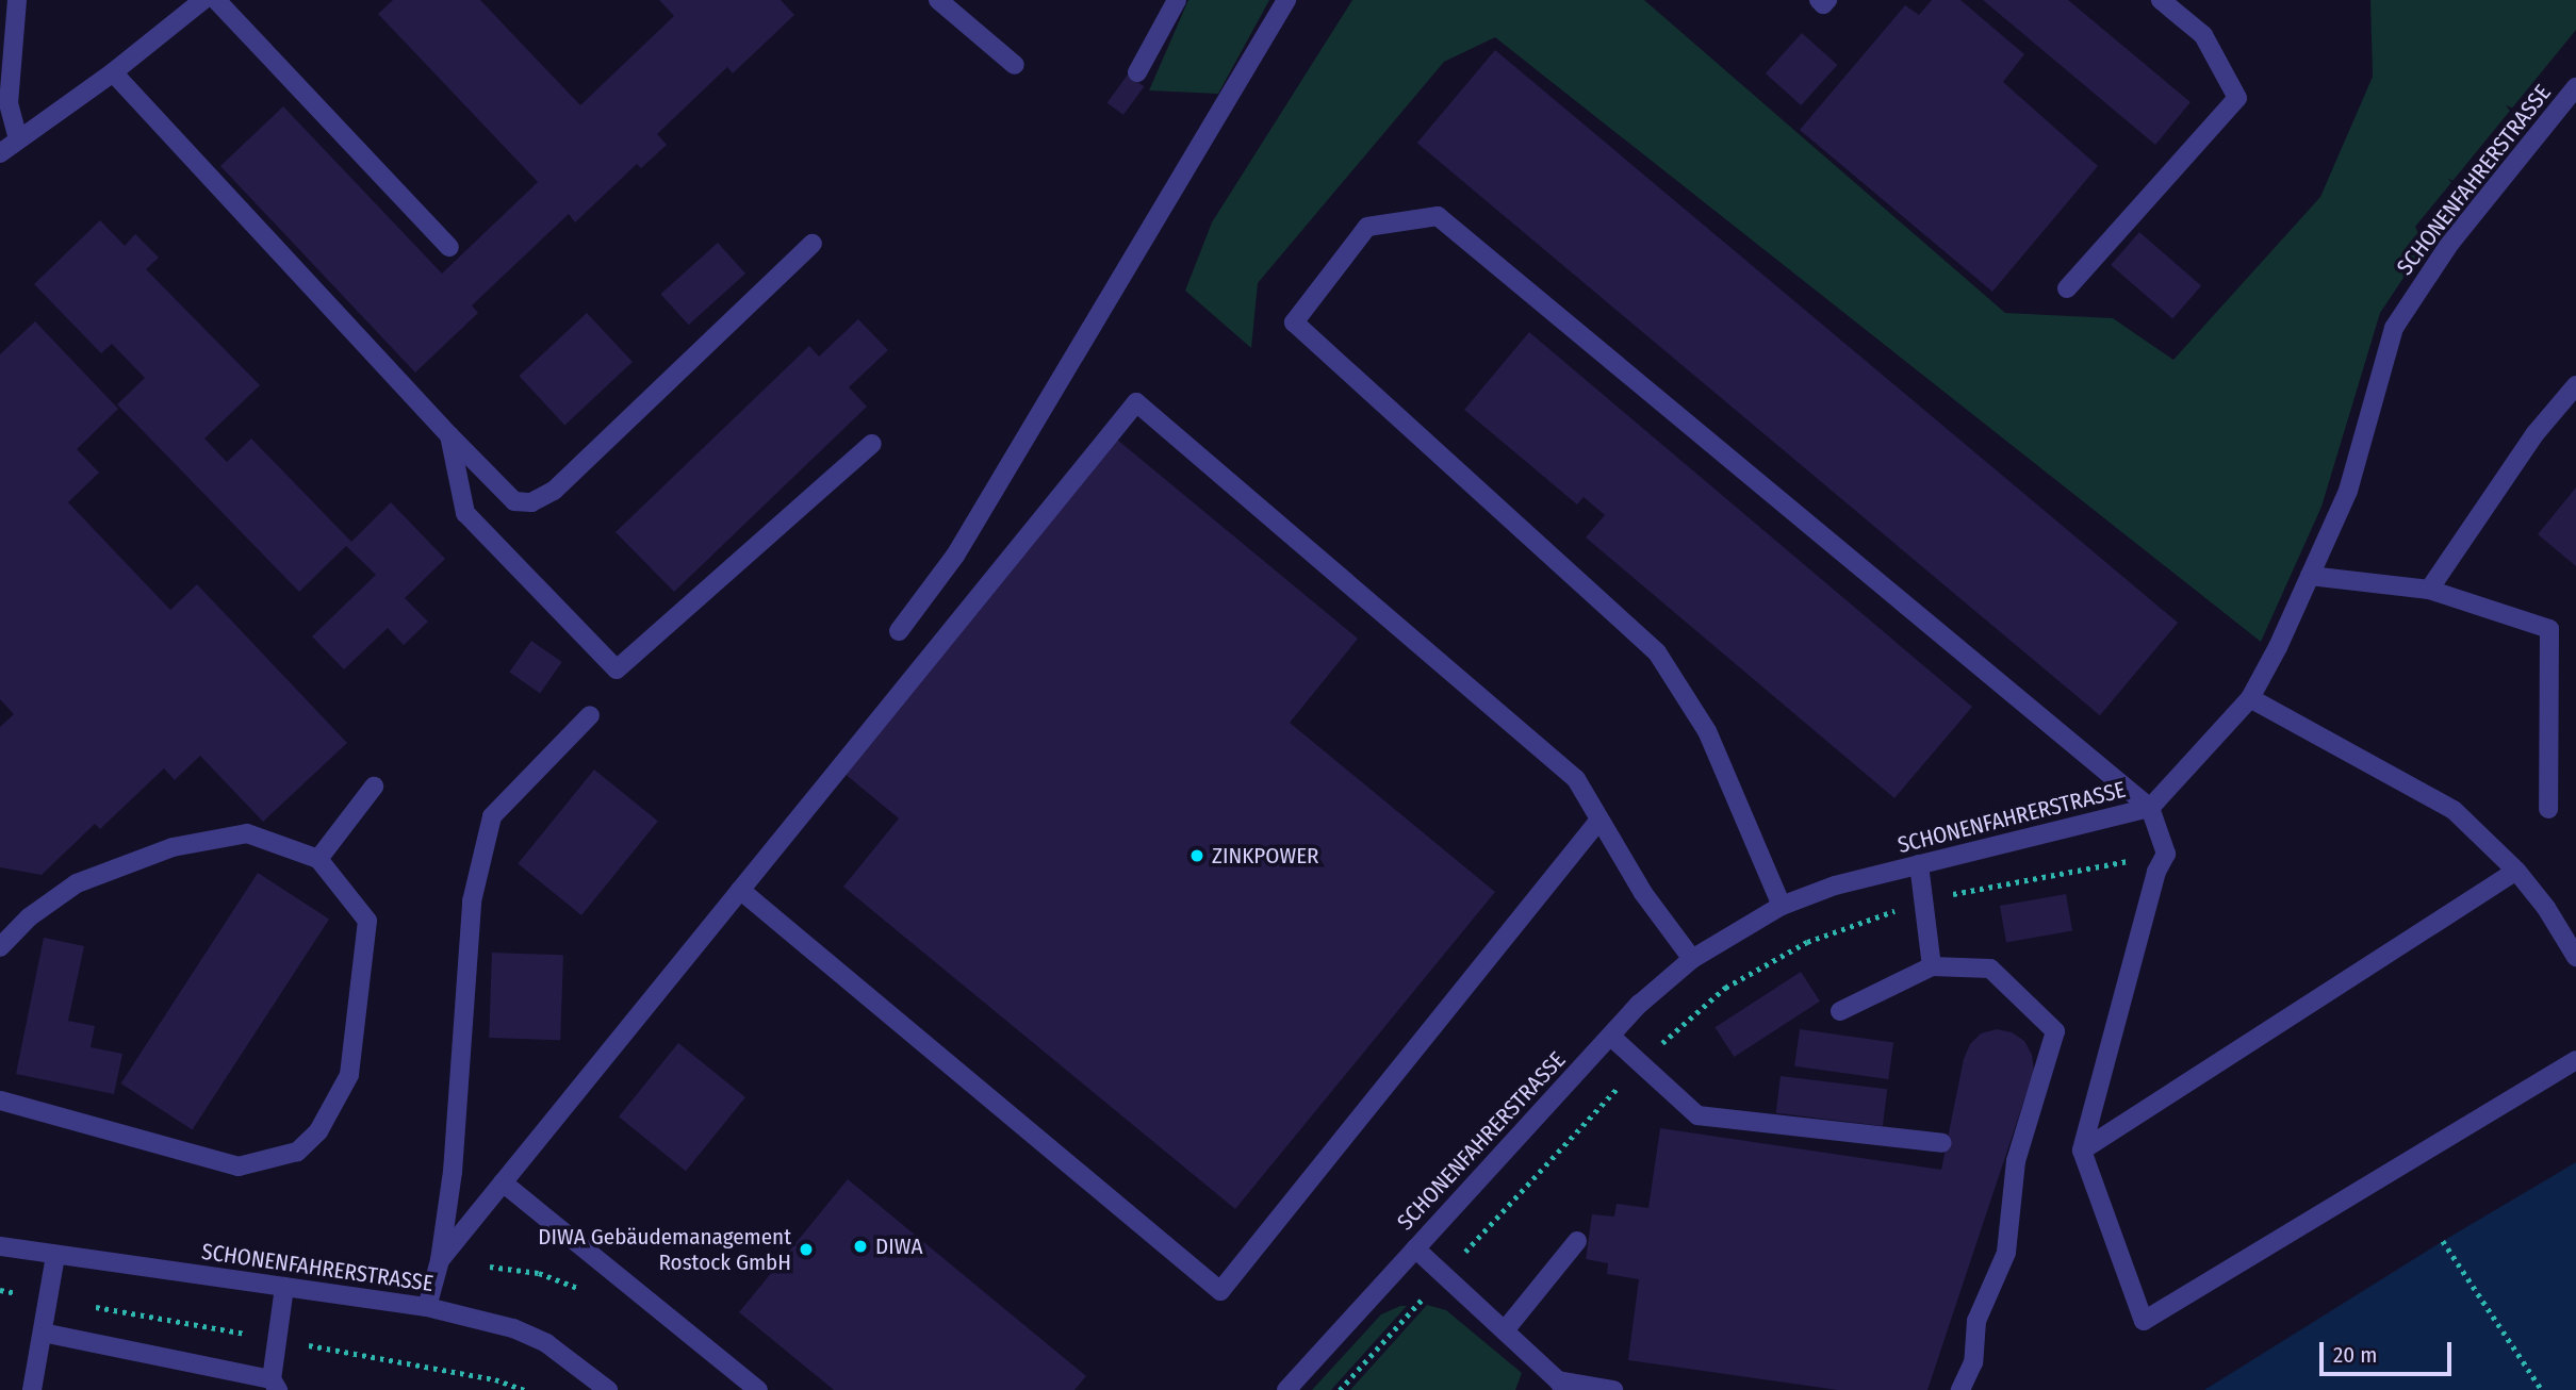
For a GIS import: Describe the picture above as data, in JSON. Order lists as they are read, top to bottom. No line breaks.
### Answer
{"streets":{"street":["SCHONENFAHRERSTRASSE"]},"places":["ZINKPOWER","DIWA","DIWA Gebäudemanagement Rostock GmbH"],"scale_bar":"20 m"}
